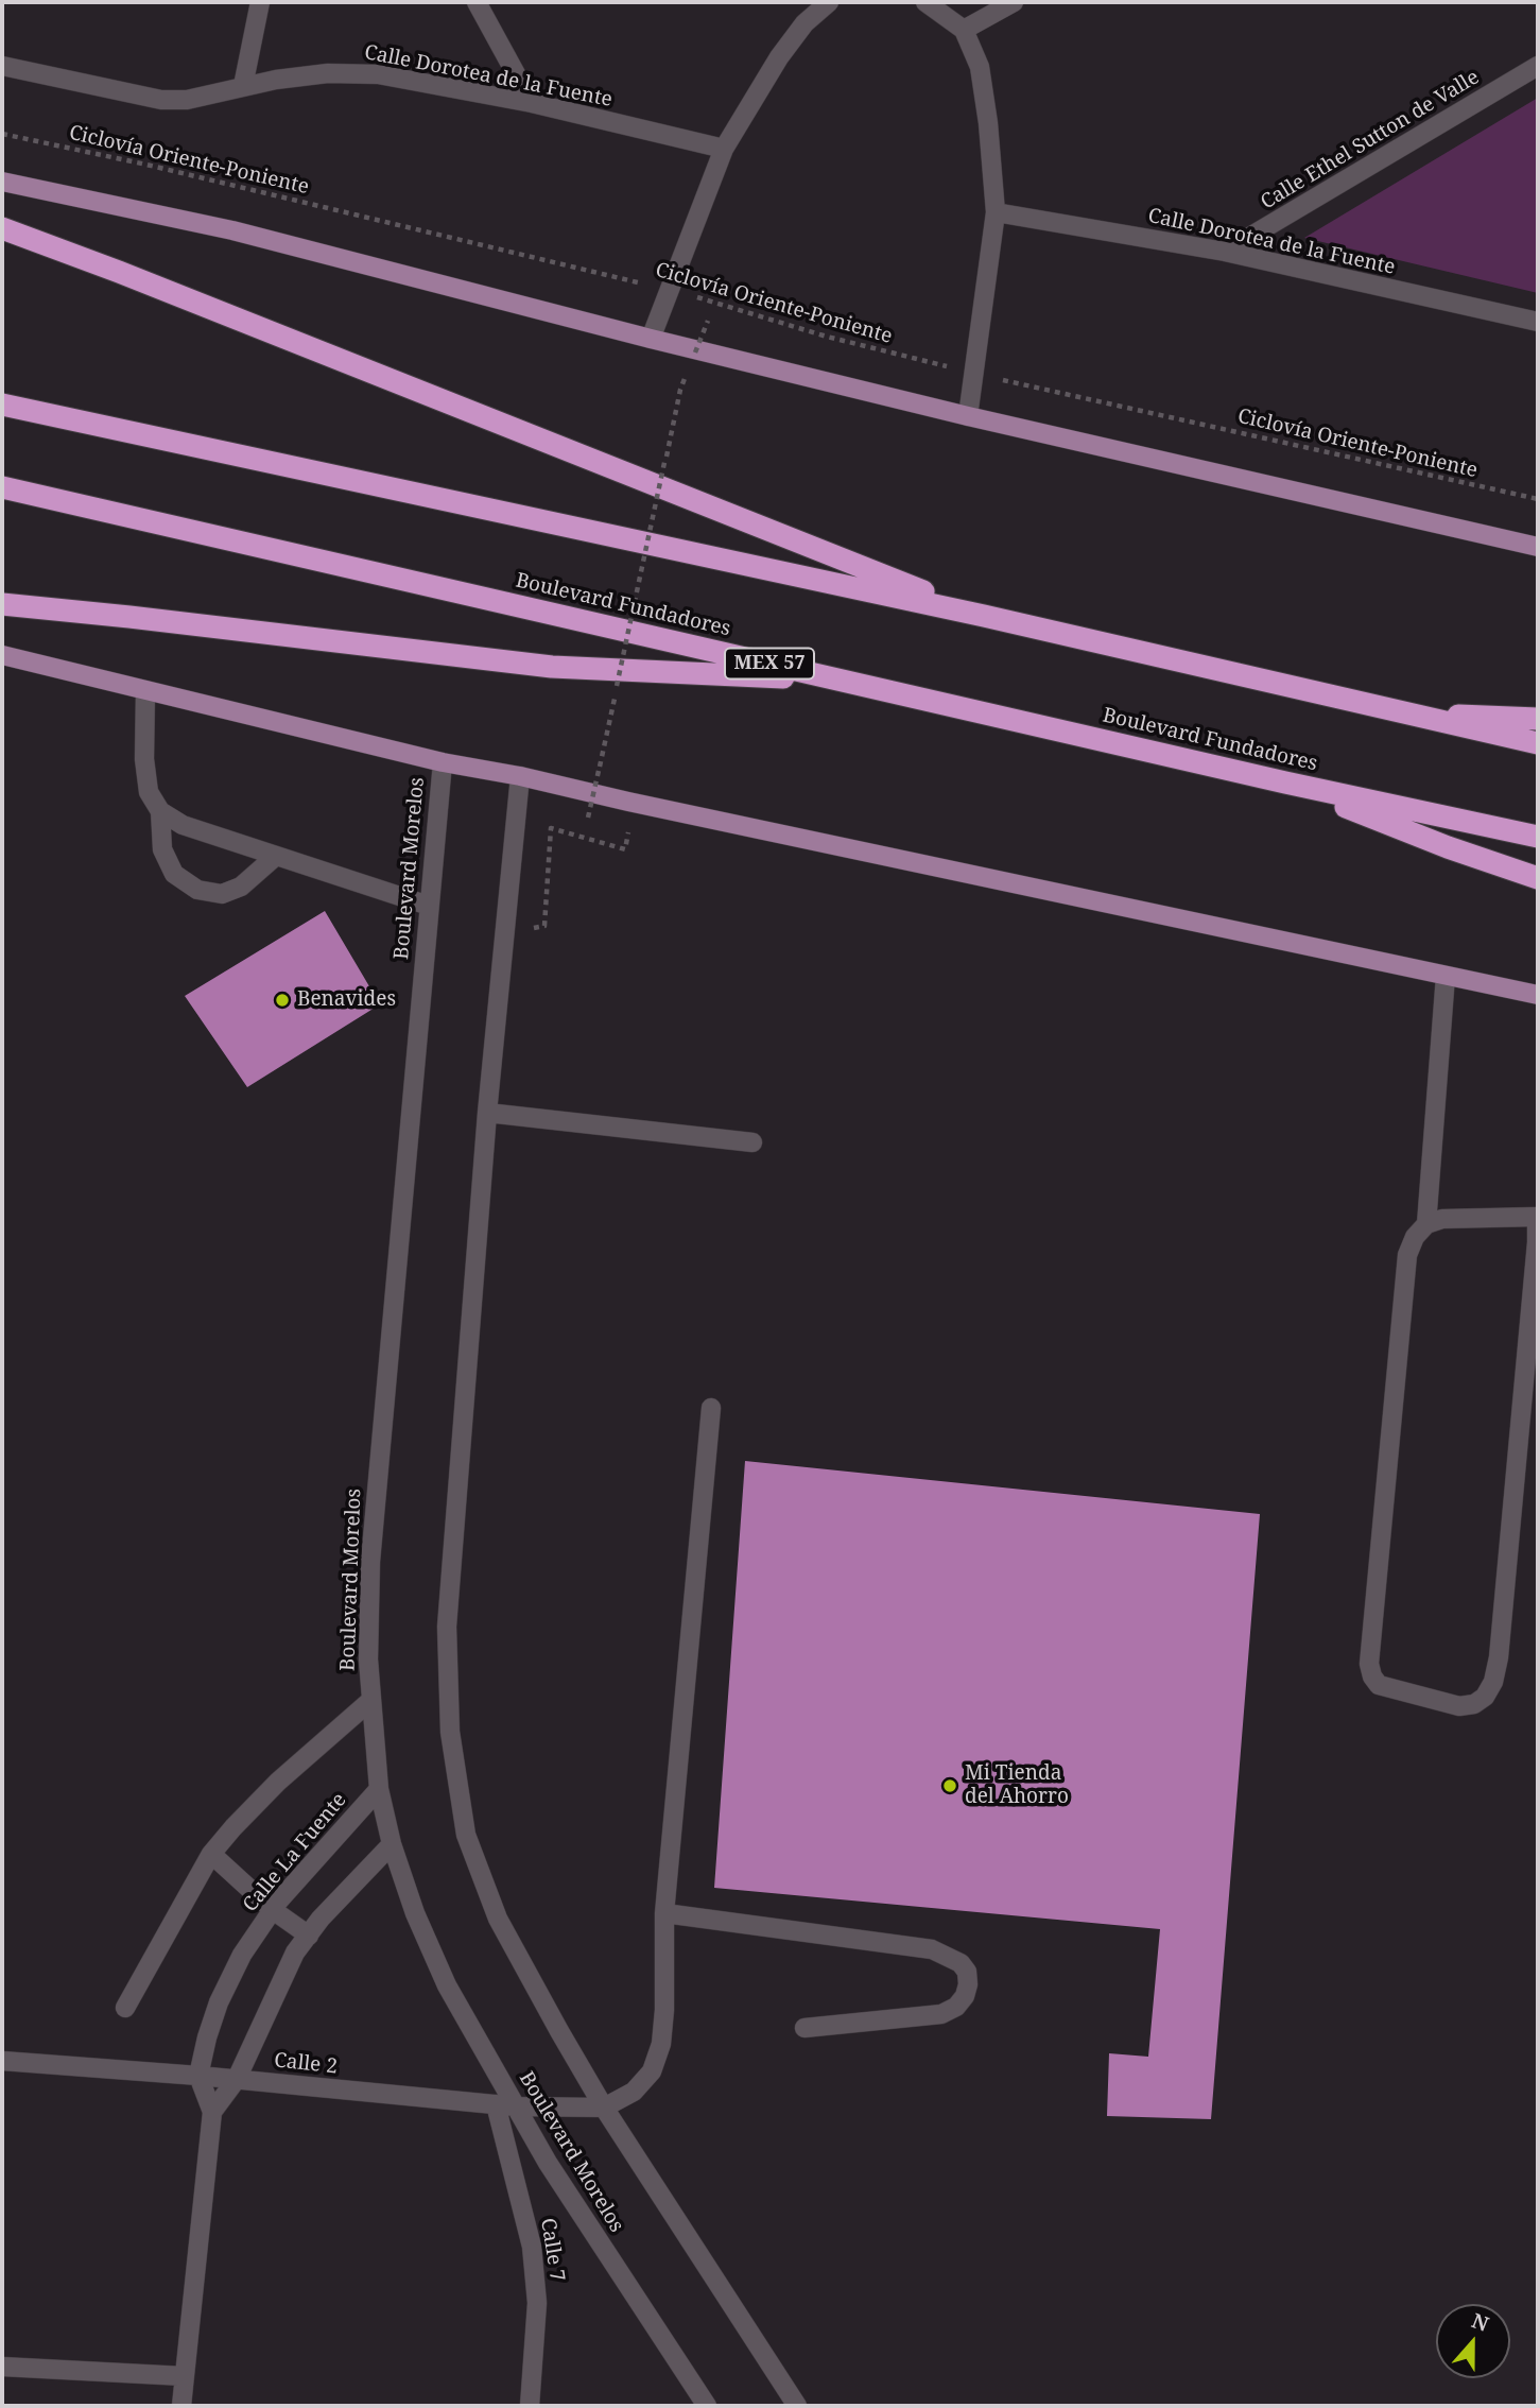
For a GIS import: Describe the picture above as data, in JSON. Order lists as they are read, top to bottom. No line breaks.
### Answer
{"streets":{"highway":["Boulevard Fundadores","MEX 57"],"street":["Calle Dorotea de la Fuente","Calle Ethel Sutton de Valle","Boulevard Morelos","Calle La Fuente","Calle 2","Calle 7"],"path":["Ciclovía Oriente-Poniente"]},"crossings":[["Calle Dorotea de la Fuente","Calle Ethel Sutton de Valle"],["Boulevard Morelos","Calle La Fuente"],["Boulevard Morelos","Calle 2"],["Calle La Fuente","Calle 2"],["Calle 2","Calle 7"]],"places":["Benavides","Mi Tienda del Ahorro"],"north":"top"}
